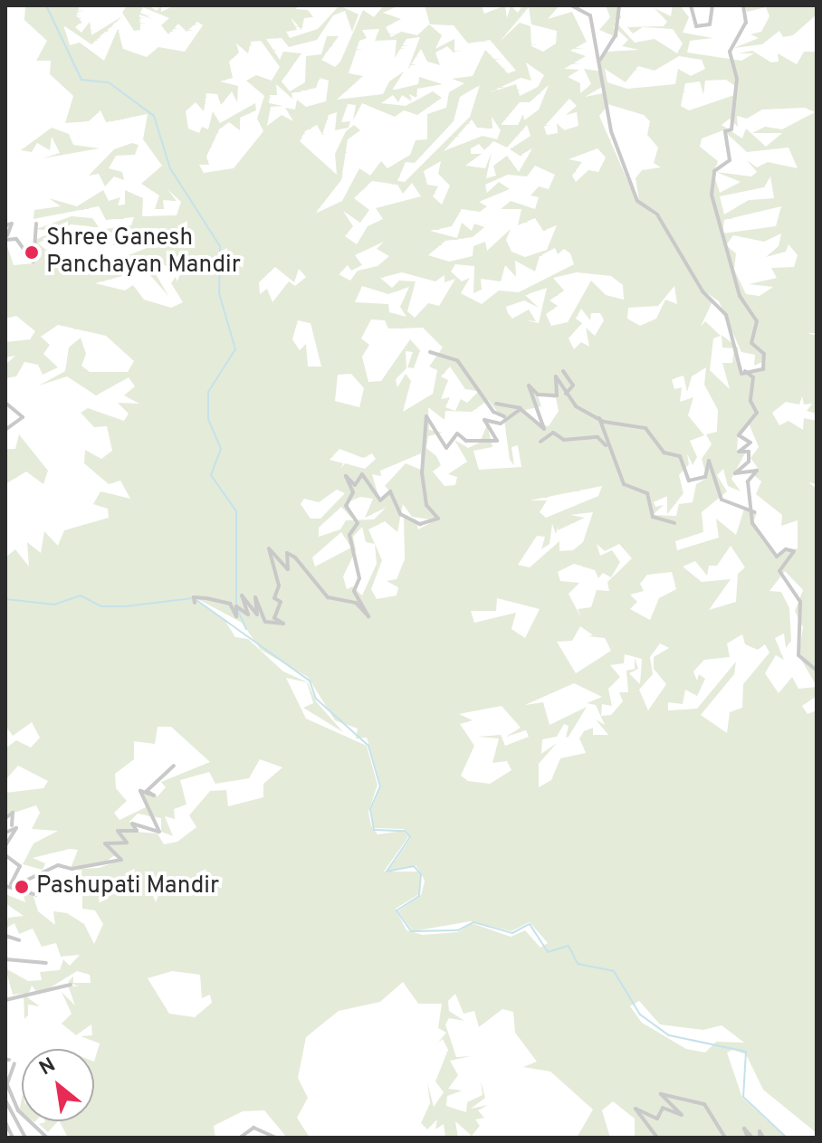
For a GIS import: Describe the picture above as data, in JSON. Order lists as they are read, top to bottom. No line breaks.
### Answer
{"places":["Shree Ganesh Panchayan Mandir","Pashupati Mandir"],"north":"top left"}
